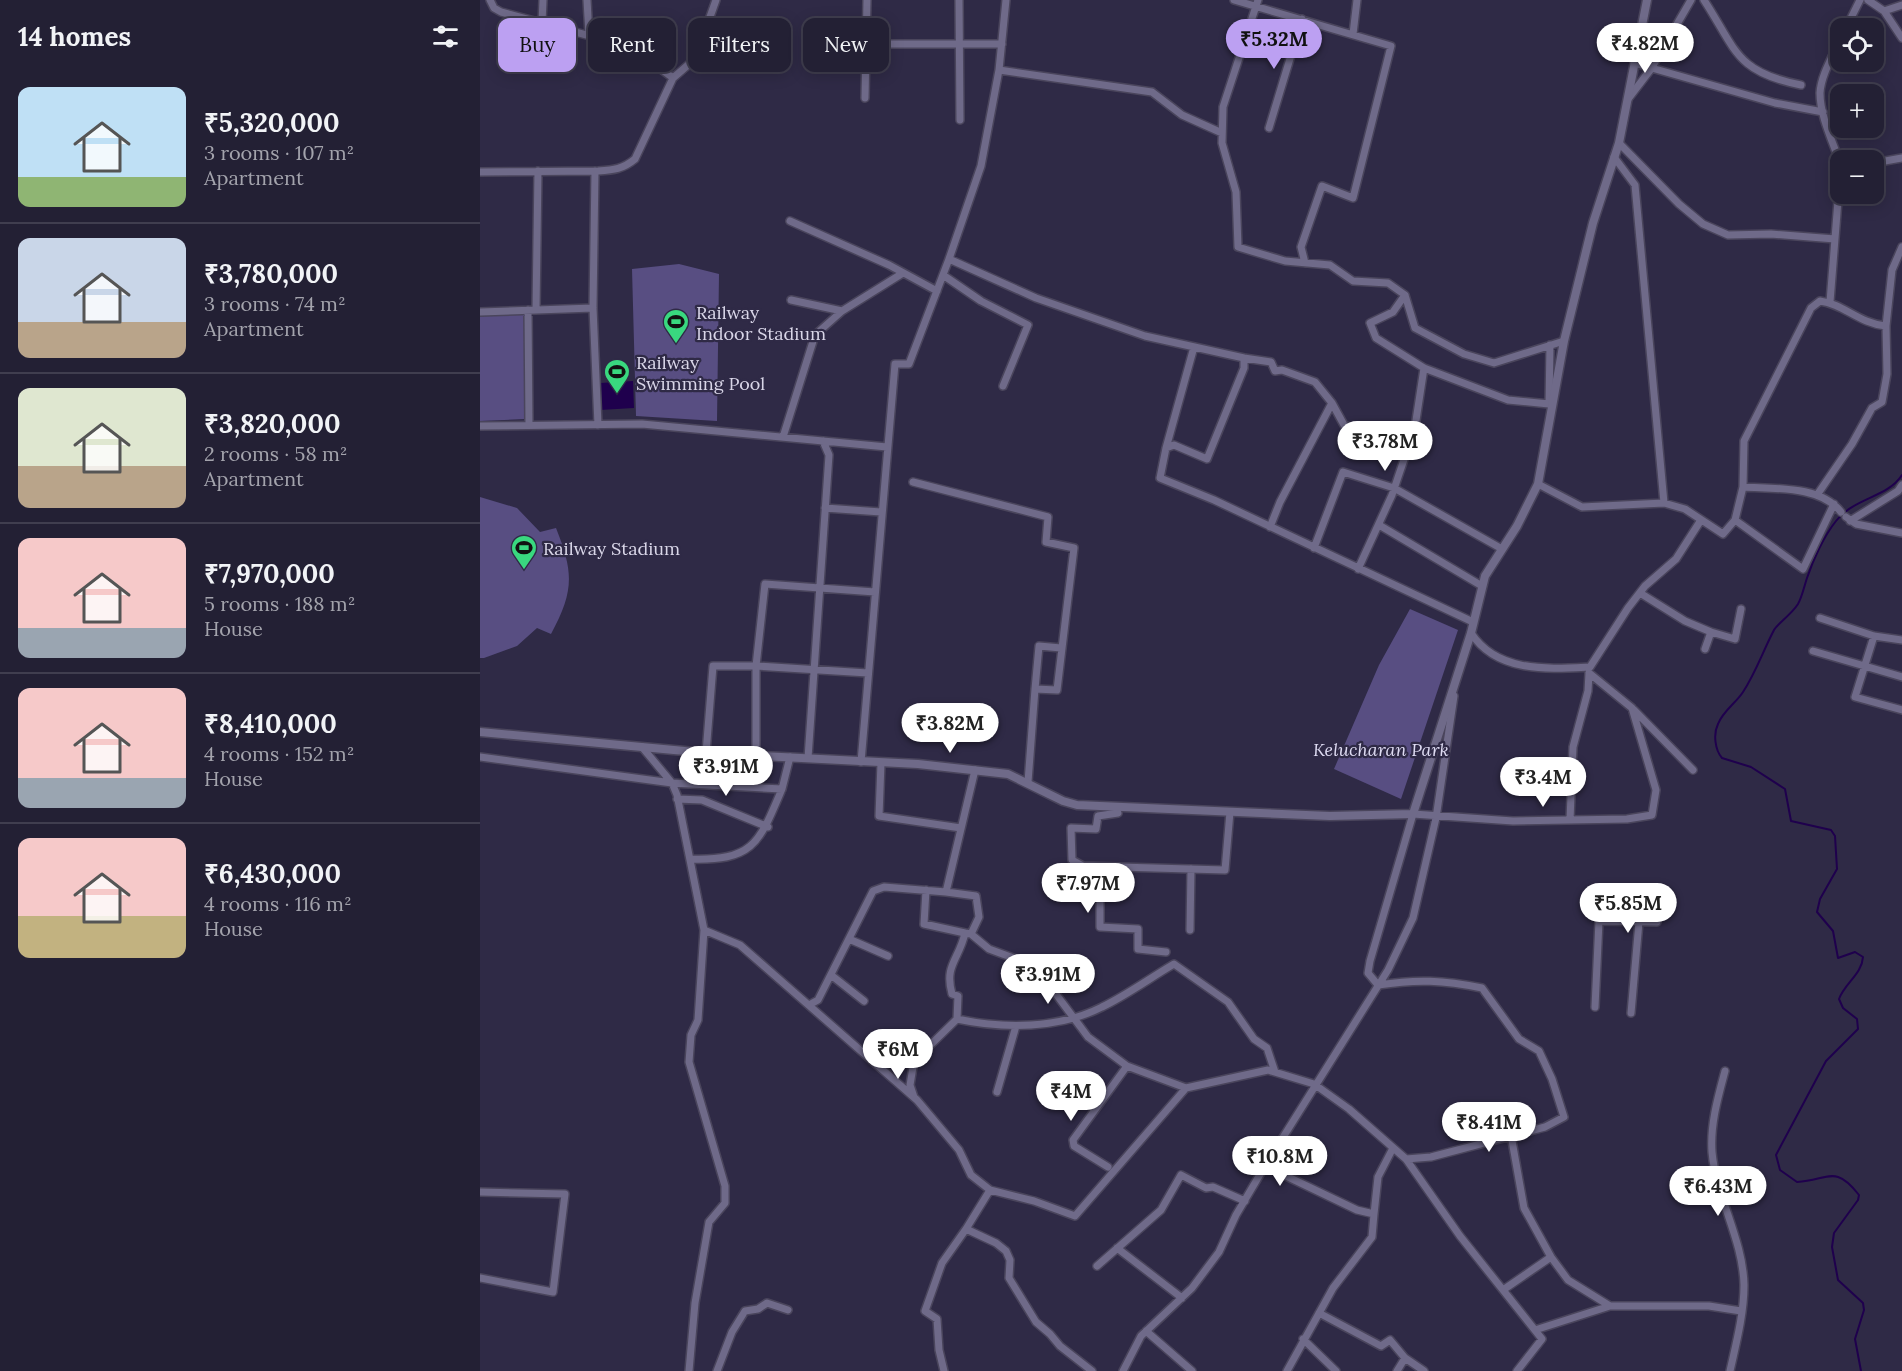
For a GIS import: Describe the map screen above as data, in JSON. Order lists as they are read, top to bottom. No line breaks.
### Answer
{"parks":["Kelucharan Park"],"places":{"sports":["Railway Indoor Stadium","Railway Swimming Pool","Railway Stadium"]},"page":{"heading":"14 homes","map_buttons":["+","−"],"chip":["Buy","Rent","Filters","New"],"price":["₹5.32M","₹4.82M","₹3.78M","₹3.82M","₹3.91M","₹3.4M","₹7.97M","₹5.85M","₹3.91M","₹6M","₹4M","₹8.41M","₹10.8M","₹6.43M"],"list":[{"name":"₹5,320,000","note":"3 rooms · 107 m² · Apartment"},{"name":"₹3,780,000","note":"3 rooms · 74 m² · Apartment"},{"name":"₹3,820,000","note":"2 rooms · 58 m² · Apartment"},{"name":"₹7,970,000","note":"5 rooms · 188 m² · House"},{"name":"₹8,410,000","note":"4 rooms · 152 m² · House"},{"name":"₹6,430,000","note":"4 rooms · 116 m² · House"}]}}
